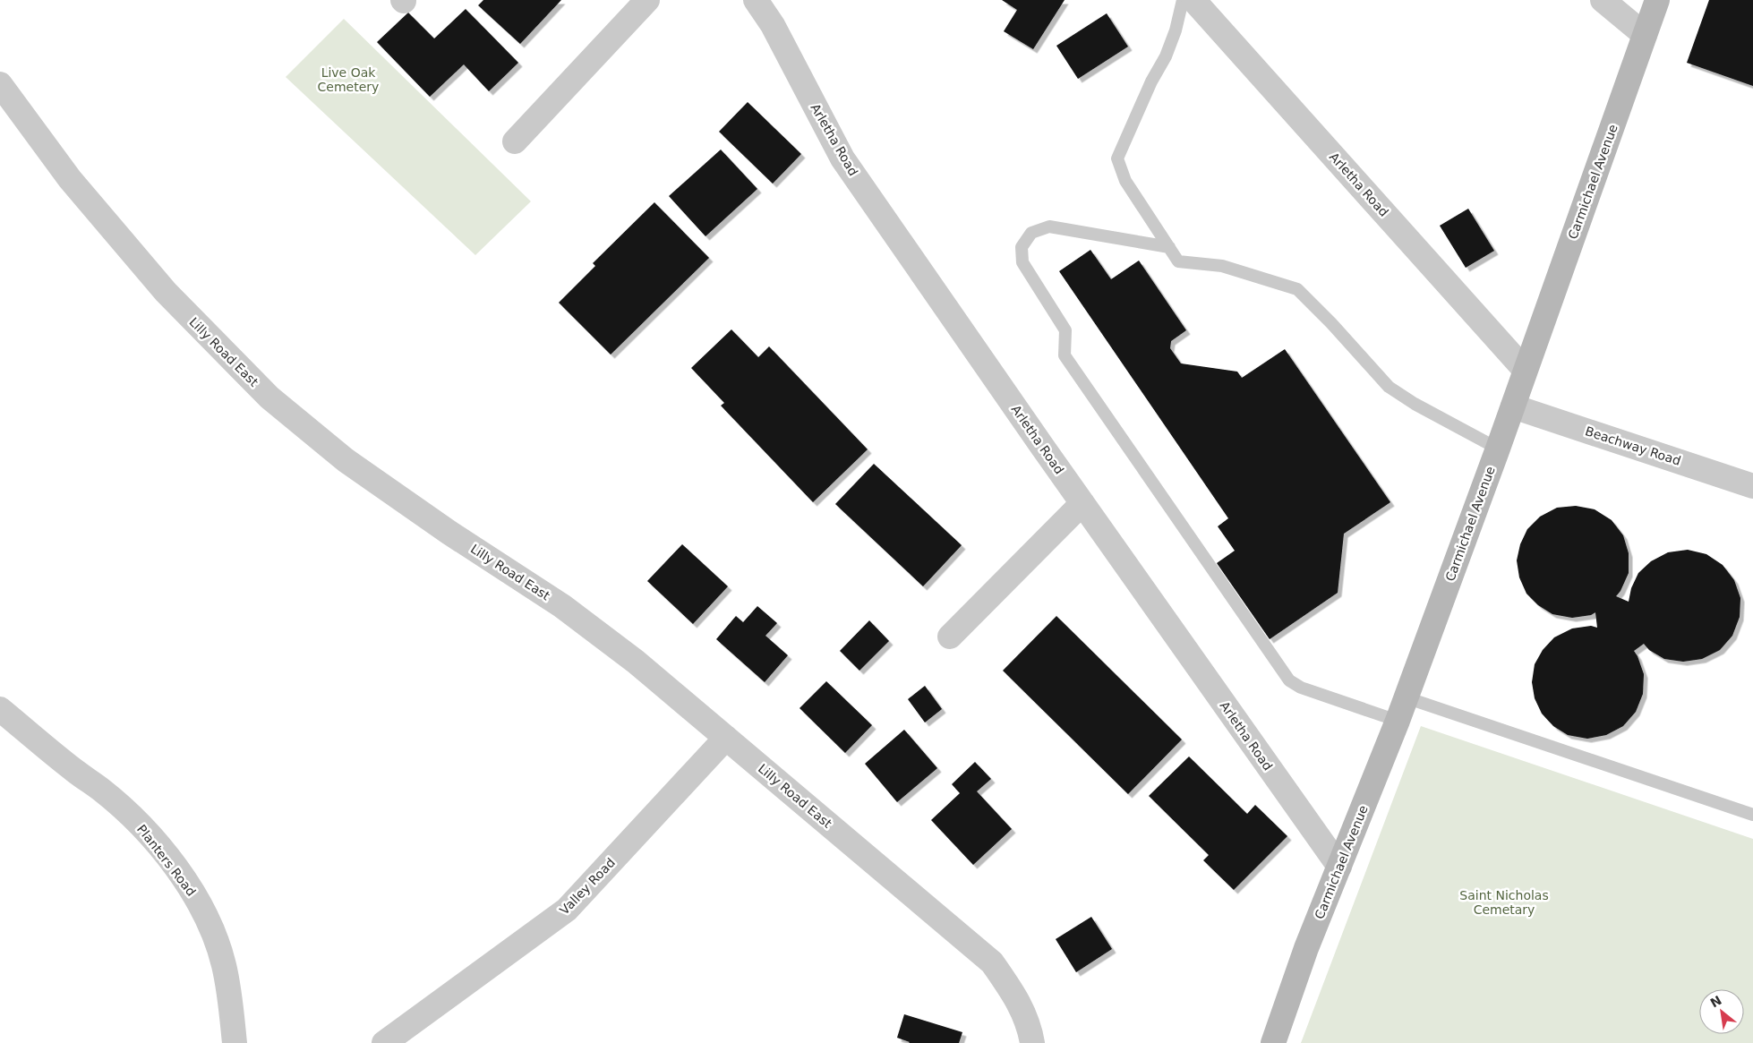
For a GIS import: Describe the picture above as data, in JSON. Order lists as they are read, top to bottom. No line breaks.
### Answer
{"streets":{"street":["Arletha Road","Carmichael Avenue","Lilly Road East","Beachway Road","Planters Road","Valley Road"]},"crossings":[["Arletha Road","Carmichael Avenue"],["Carmichael Avenue","Beachway Road"],["Lilly Road East","Valley Road"]],"parks":["Live Oak Cemetery","Saint Nicholas Cemetary"],"north":"top left"}
